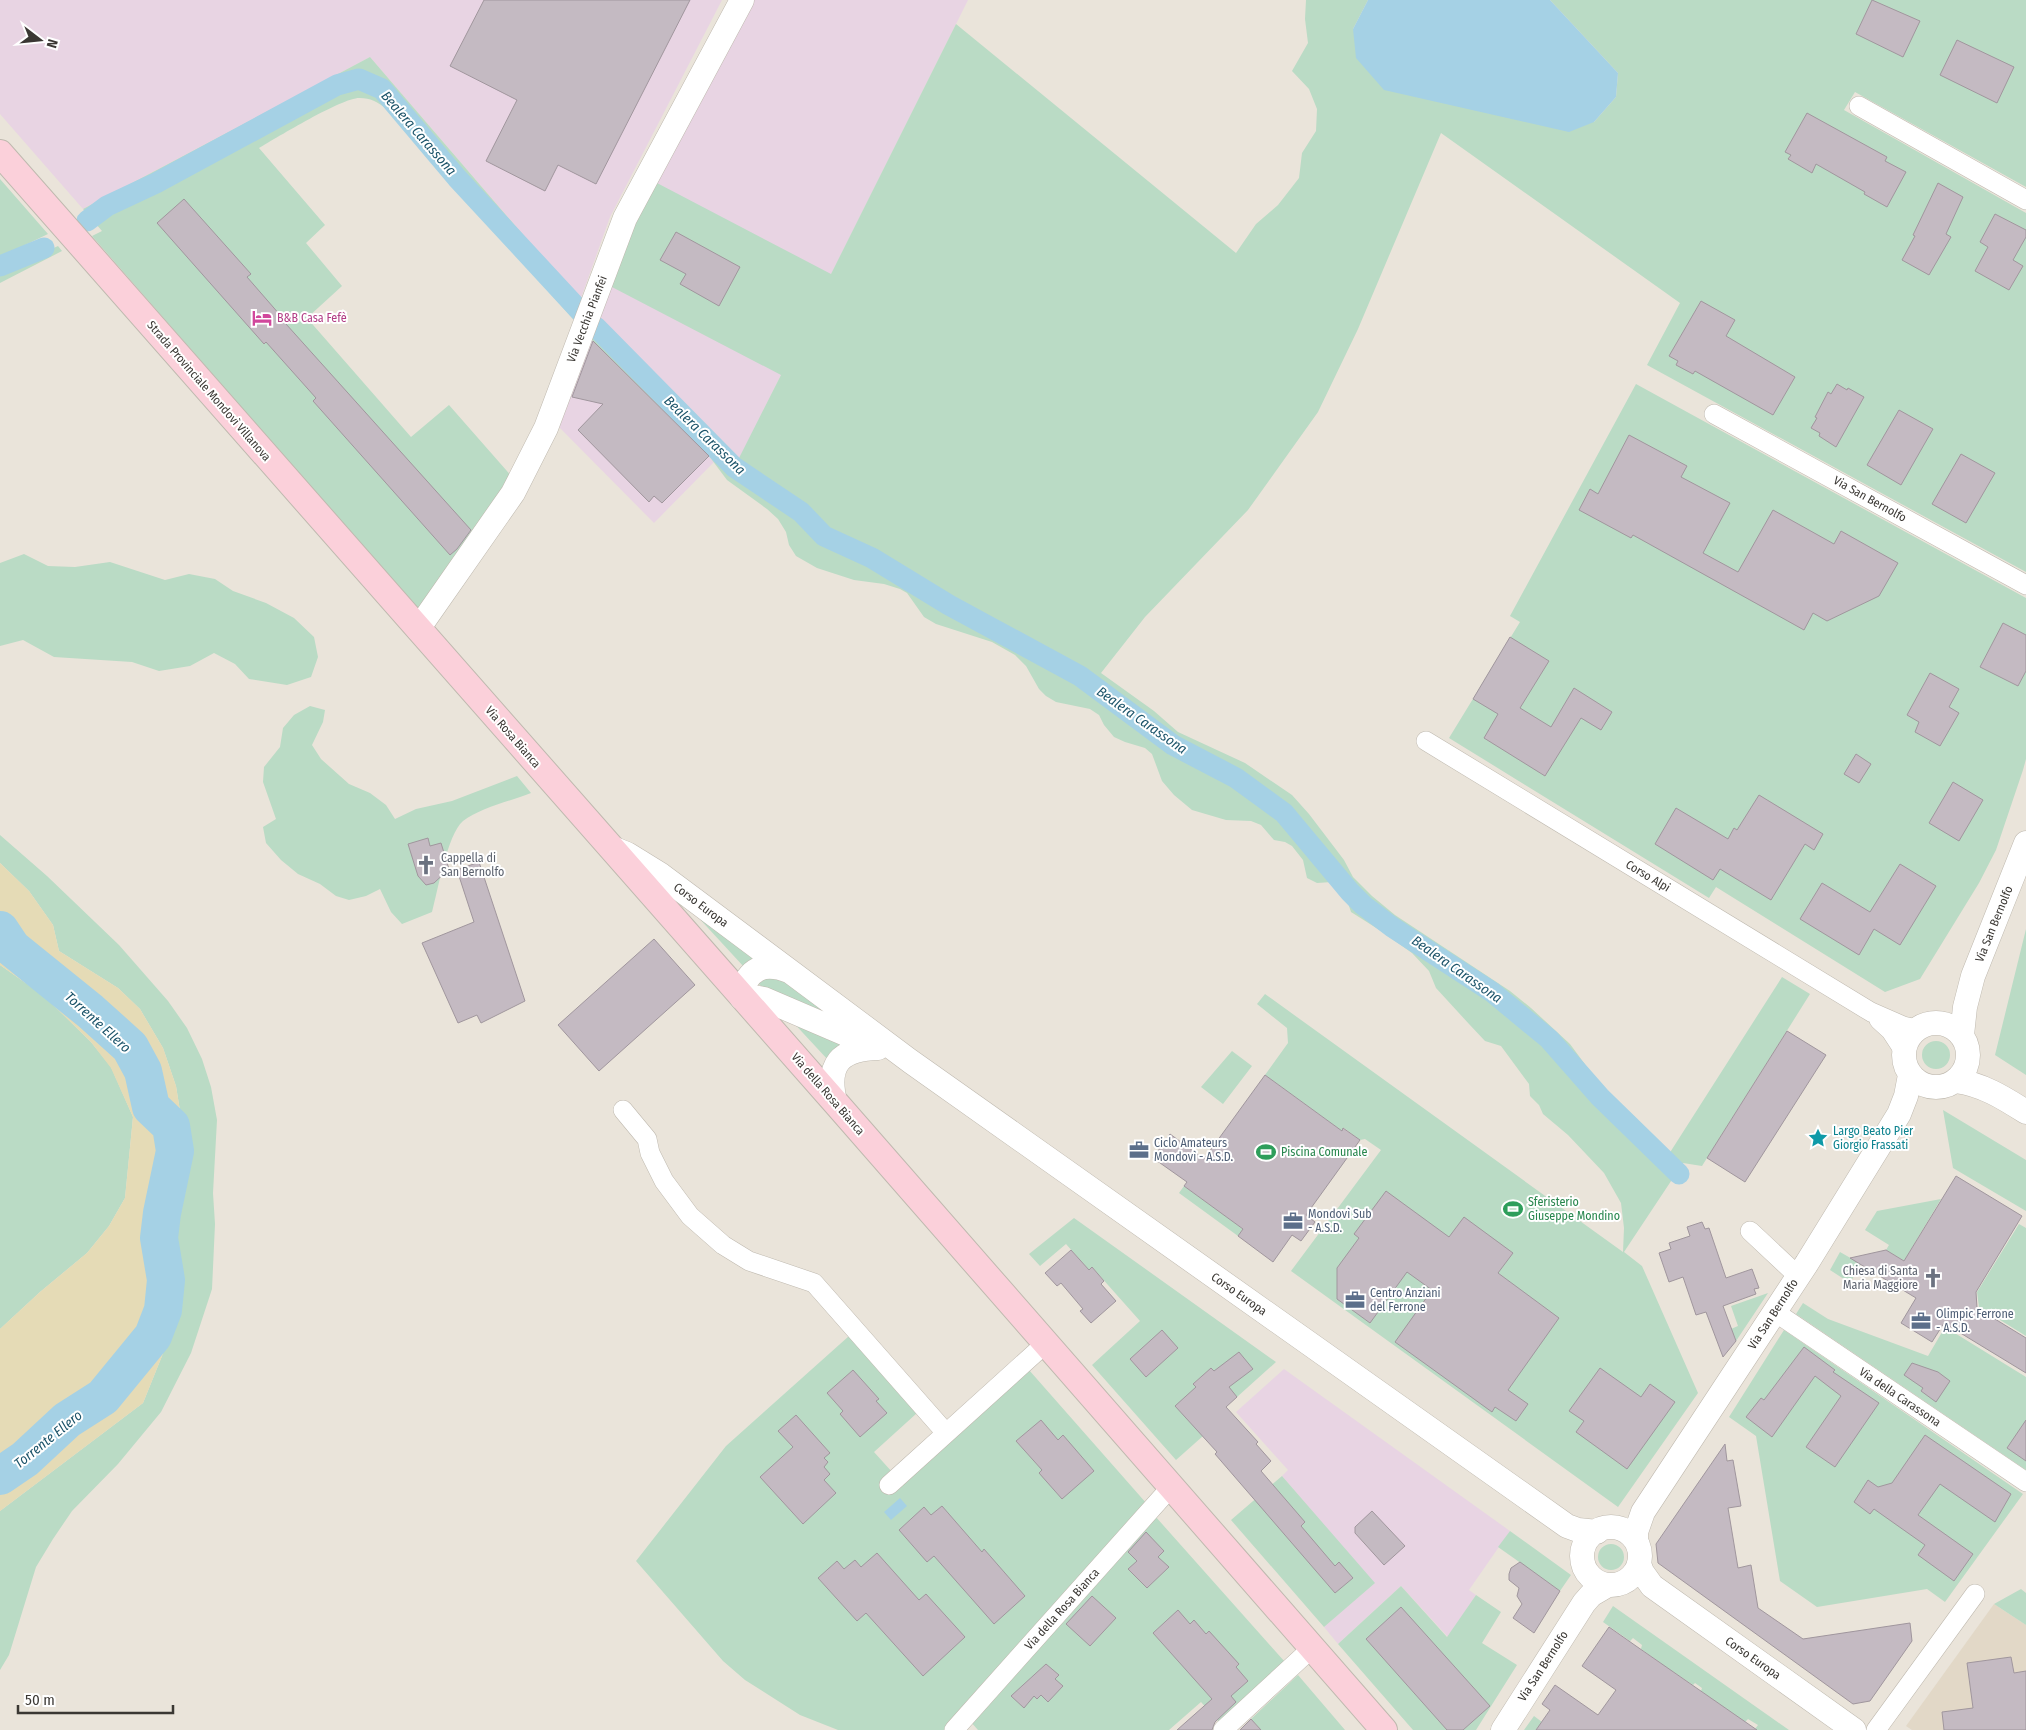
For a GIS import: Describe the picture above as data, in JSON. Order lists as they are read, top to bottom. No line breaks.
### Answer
{"streets":{"main road":["Strada Provinciale Mondovì Villanova","Via Rosa Bianca","Via della Rosa Bianca"],"street":["Via Vecchia Pianfei","Via San Bernolfo","Corso Alpi","Corso Europa","Via della Carassona"]},"crossings":[["Via Vecchia Pianfei","Strada Provinciale Mondovì Villanova"],["Via Vecchia Pianfei","Via Rosa Bianca"],["Strada Provinciale Mondovì Villanova","Via Rosa Bianca"],["Via San Bernolfo","Corso Alpi"],["Via San Bernolfo","Corso Europa"],["Via San Bernolfo","Via della Carassona"],["Via Rosa Bianca","Corso Europa"],["Via Rosa Bianca","Via della Rosa Bianca"],["Corso Europa","Via della Rosa Bianca"]],"water":["Bealera Carassona","Torrente Ellero"],"places":{"hotel":["B&B Casa Fefè"],"church":["Cappella di San Bernolfo","Chiesa di Santa Maria Maggiore"],"place":["Largo Beato Pier Giorgio Frassati"],"office":["Ciclo Amateurs Mondovì - A.S.D.","Mondovì Sub - A.S.D.","Centro Anziani del Ferrone","Olimpic Ferrone - A.S.D."],"sports":["Piscina Comunale","Sferisterio Giuseppe Mondino"]},"scale_bar":"50 m","north":"right"}
